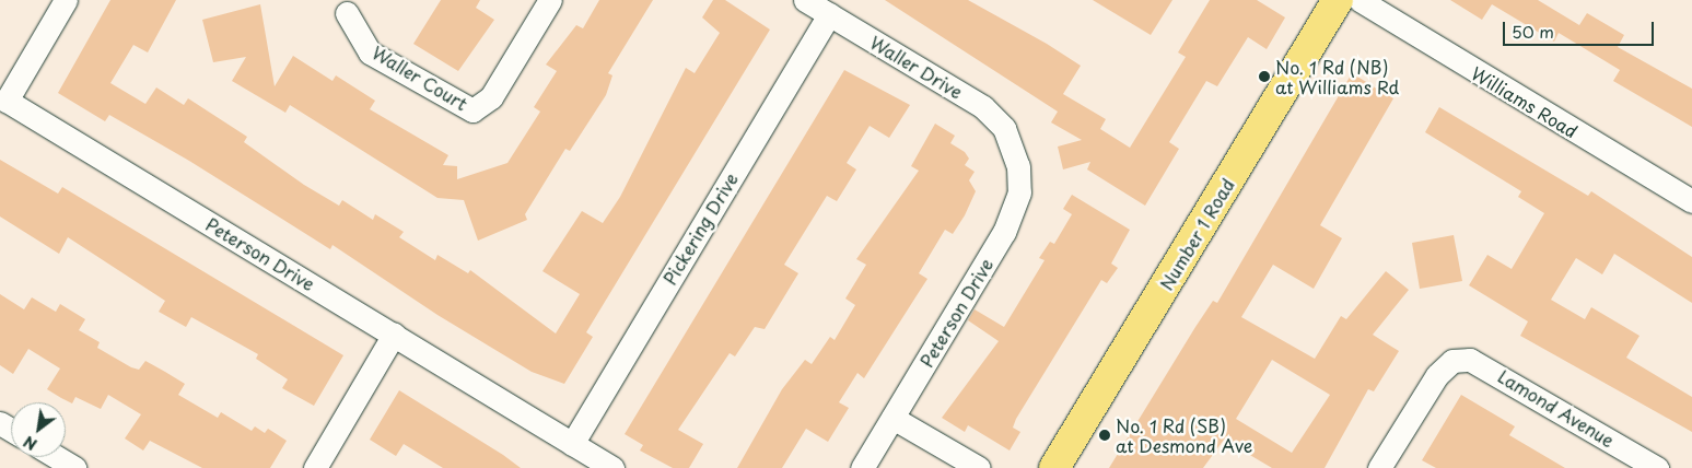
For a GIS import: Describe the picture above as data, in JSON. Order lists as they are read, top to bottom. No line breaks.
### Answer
{"streets":{"main road":["Number 1 Road"],"street":["Waller Drive","Waller Court","Williams Road","Pickering Drive","Peterson Drive","Lamond Avenue"]},"crossings":[["Waller Drive","Pickering Drive"],["Waller Drive","Peterson Drive"],["Pickering Drive","Peterson Drive"]],"places":["No. 1 Rd (NB) at Williams Rd","No. 1 Rd (SB) at Desmond Ave"],"scale_bar":"50 m","north":"bottom left"}
